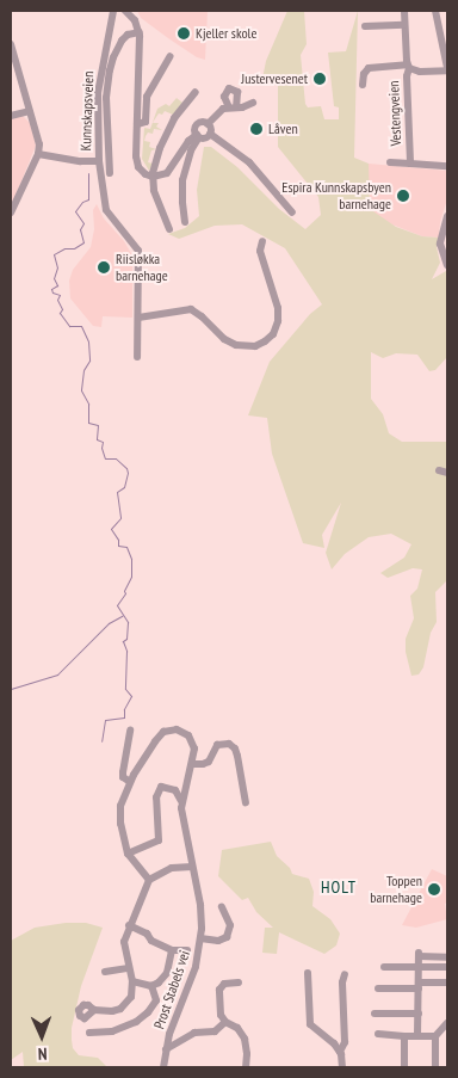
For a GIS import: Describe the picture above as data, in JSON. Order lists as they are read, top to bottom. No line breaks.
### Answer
{"streets":{"street":["Kunnskapsveien","Vestengveien","Prost Stabels vei"]},"districts":["HOLT"],"places":["Kjeller skole","Justervesenet","Låven","Espira Kunnskapsbyen barnehage","Riisløkka barnehage","Toppen barnehage"],"north":"bottom"}
